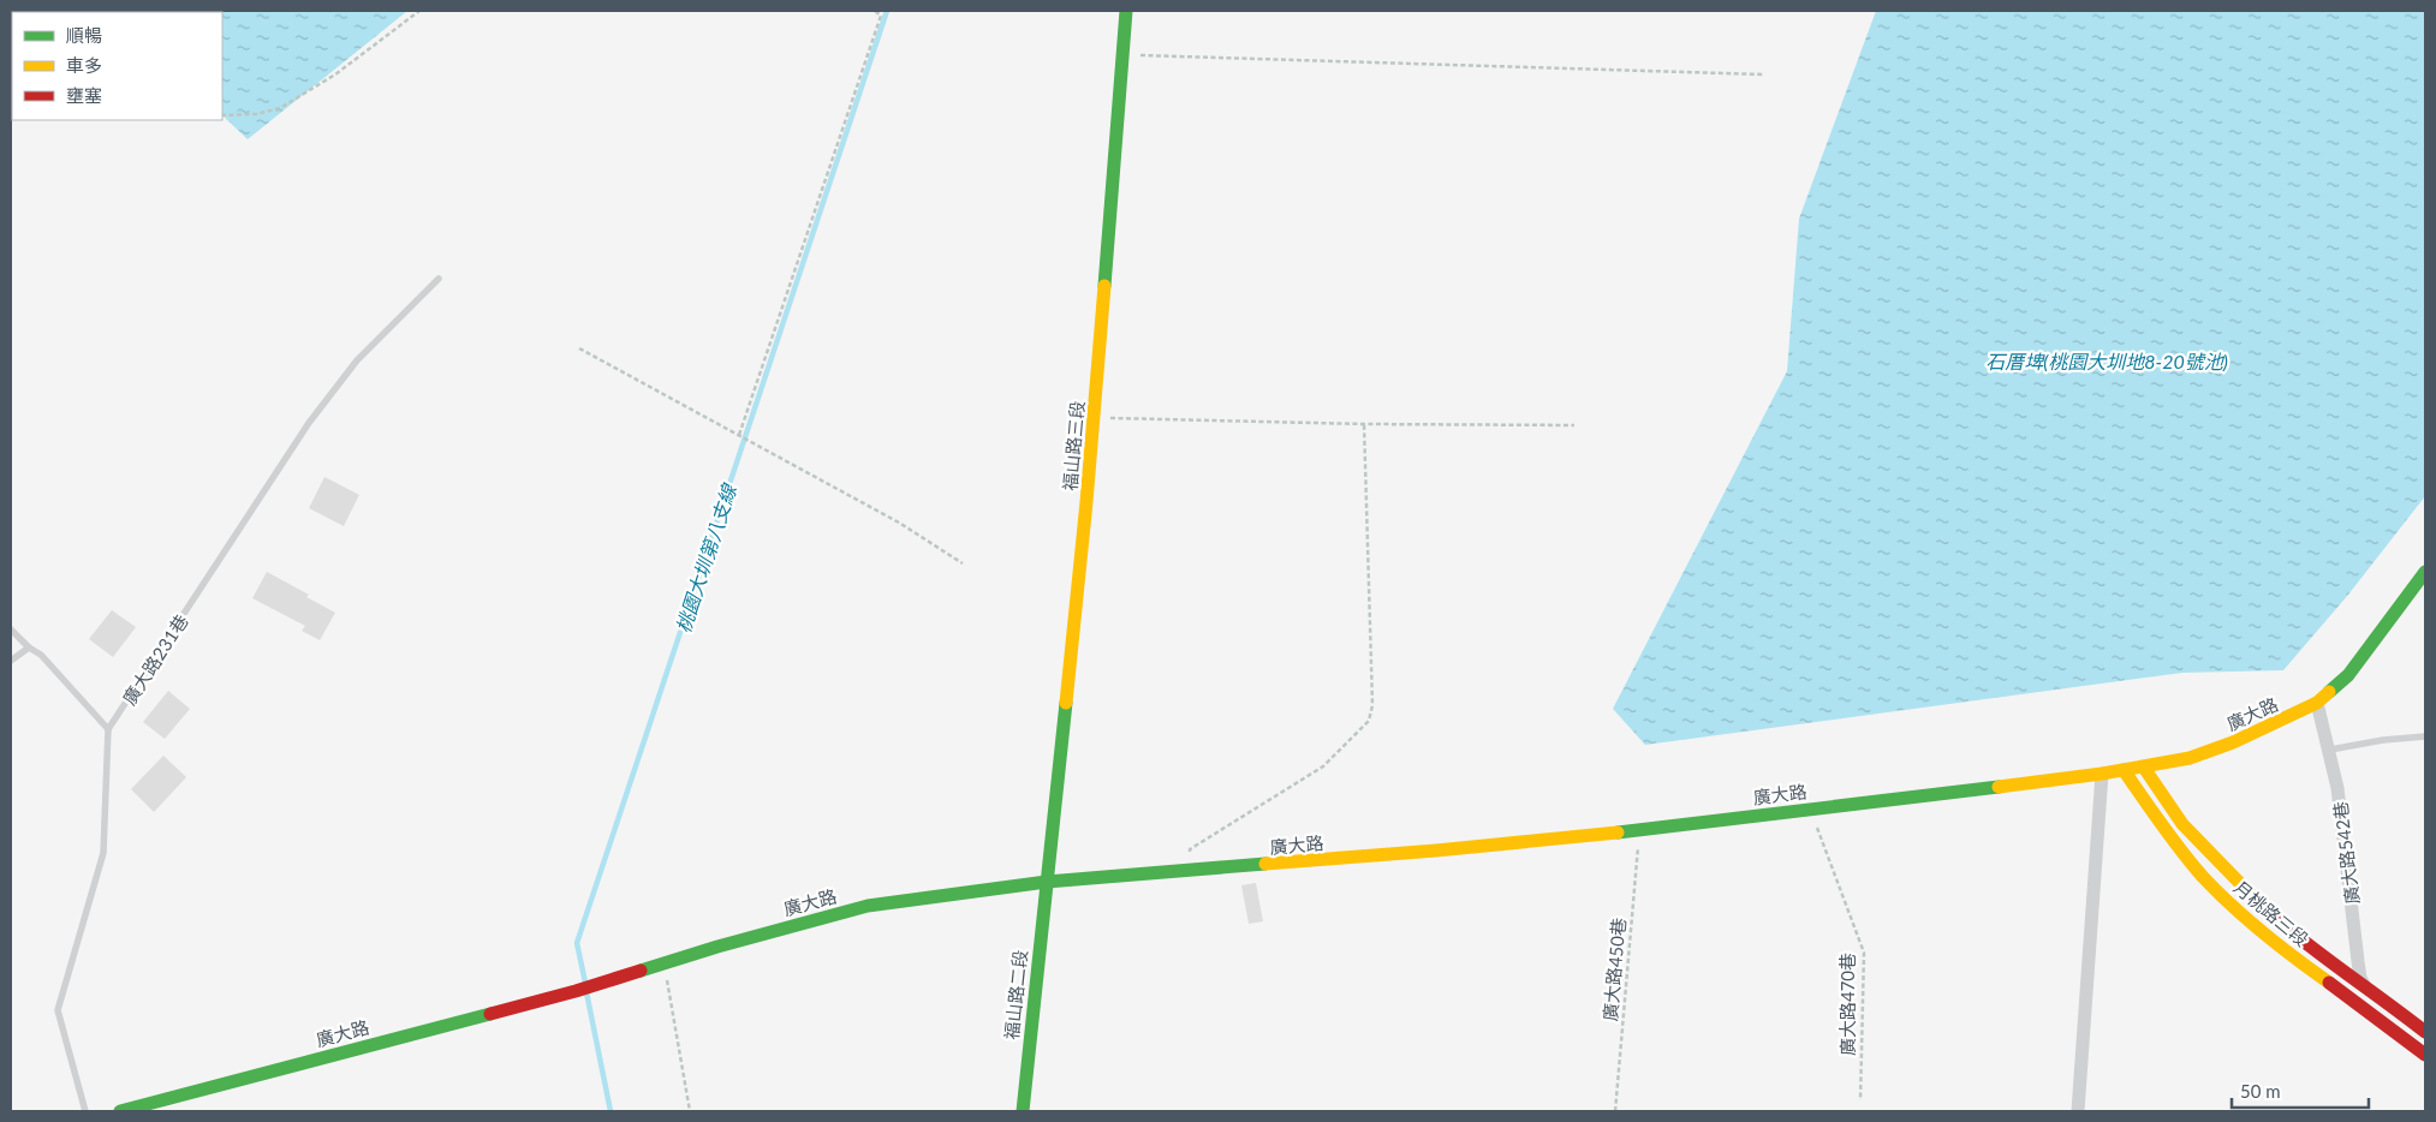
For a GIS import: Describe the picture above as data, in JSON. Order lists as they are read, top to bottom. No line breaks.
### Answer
{"streets":{"street":["福山路三段","廣大路","廣大路542巷","月桃路三段","福山路二段"],"lane":["廣大路231巷"],"path":["廣大路450巷","廣大路470巷"]},"crossings":[["福山路三段","廣大路"],["福山路三段","福山路二段"],["廣大路","廣大路542巷"],["廣大路","月桃路三段"],["廣大路","廣大路450巷"],["廣大路","福山路二段"],["廣大路","廣大路470巷"],["廣大路542巷","月桃路三段"]],"water":["石厝埤(桃園大圳地8-20號池)","桃園大圳第八支線"],"legend":["順暢","車多","壅塞"],"scale_bar":"50 m"}
